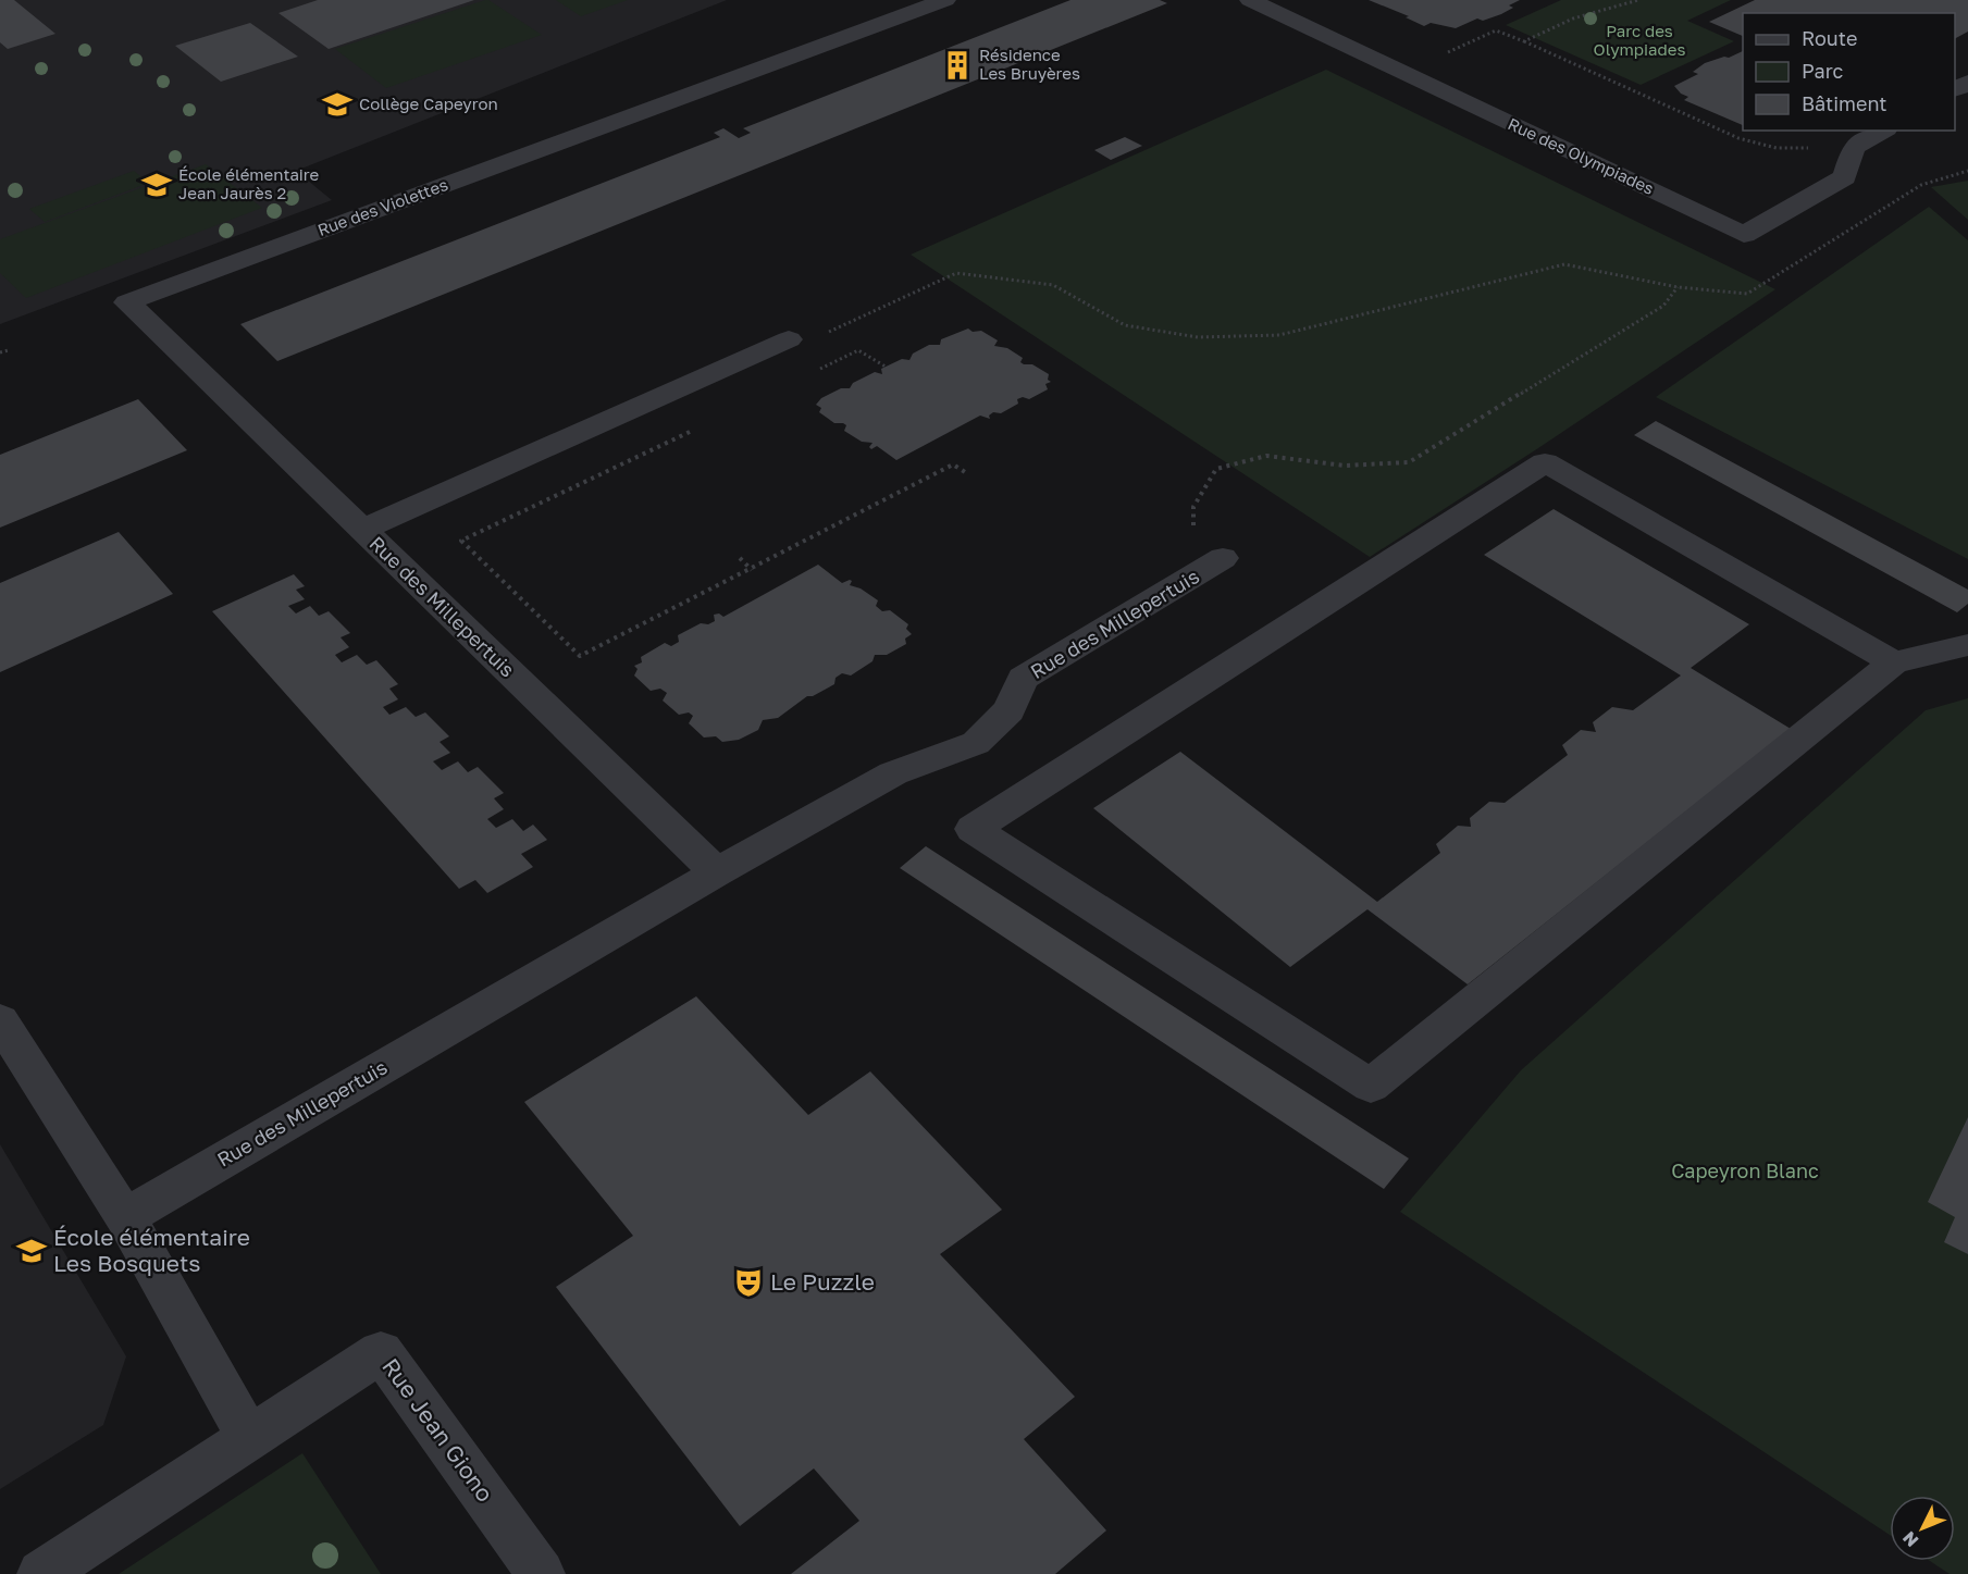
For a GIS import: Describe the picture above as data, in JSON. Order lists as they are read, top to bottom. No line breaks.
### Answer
{"streets":{"street":["Rue des Olympiades","Rue des Violettes","Rue des Millepertuis","Rue Jean Giono"]},"crossings":[["Rue des Violettes","Rue des Millepertuis"]],"parks":["Parc des Olympiades","Capeyron Blanc"],"places":{"building":["Résidence Les Bruyères"],"school or university":["Collège Capeyron","École élémentaire Jean Jaurès 2","École élémentaire Les Bosquets"],"theatre":["Le Puzzle"]},"legend":["Route","Parc","Bâtiment"],"north":"bottom left"}
